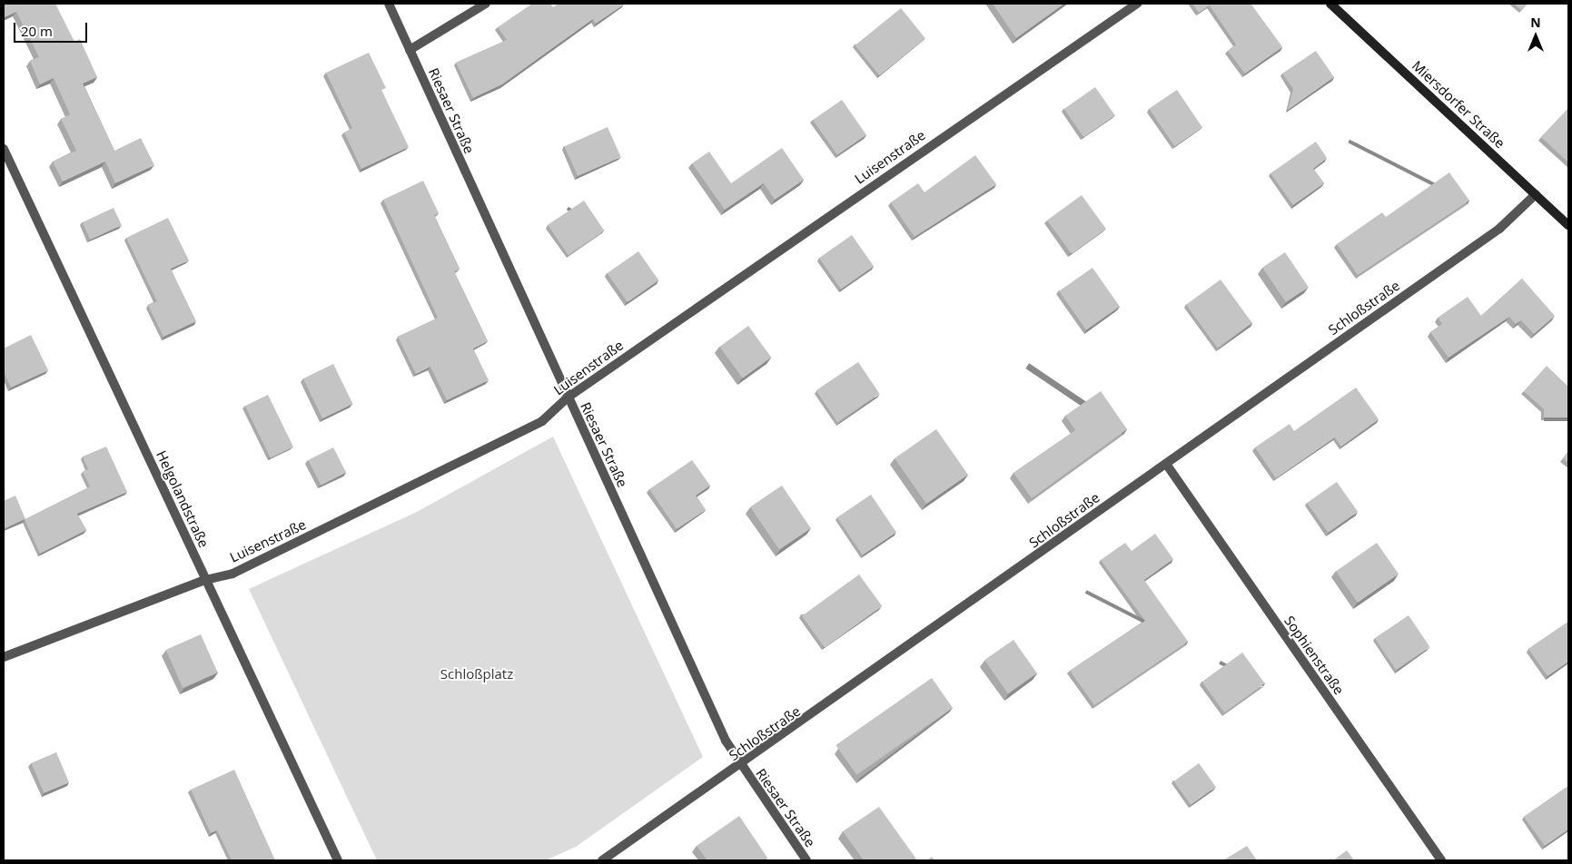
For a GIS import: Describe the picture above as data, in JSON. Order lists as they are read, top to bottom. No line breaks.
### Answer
{"streets":{"street":["Miersdorfer Straße","Riesaer Straße","Luisenstraße","Schloßstraße","Helgolandstraße","Sophienstraße"]},"crossings":[["Miersdorfer Straße","Schloßstraße"],["Riesaer Straße","Luisenstraße"],["Riesaer Straße","Schloßstraße"],["Luisenstraße","Helgolandstraße"],["Schloßstraße","Sophienstraße"]],"parks":["Schloßplatz"],"scale_bar":"20 m","north":"top"}
